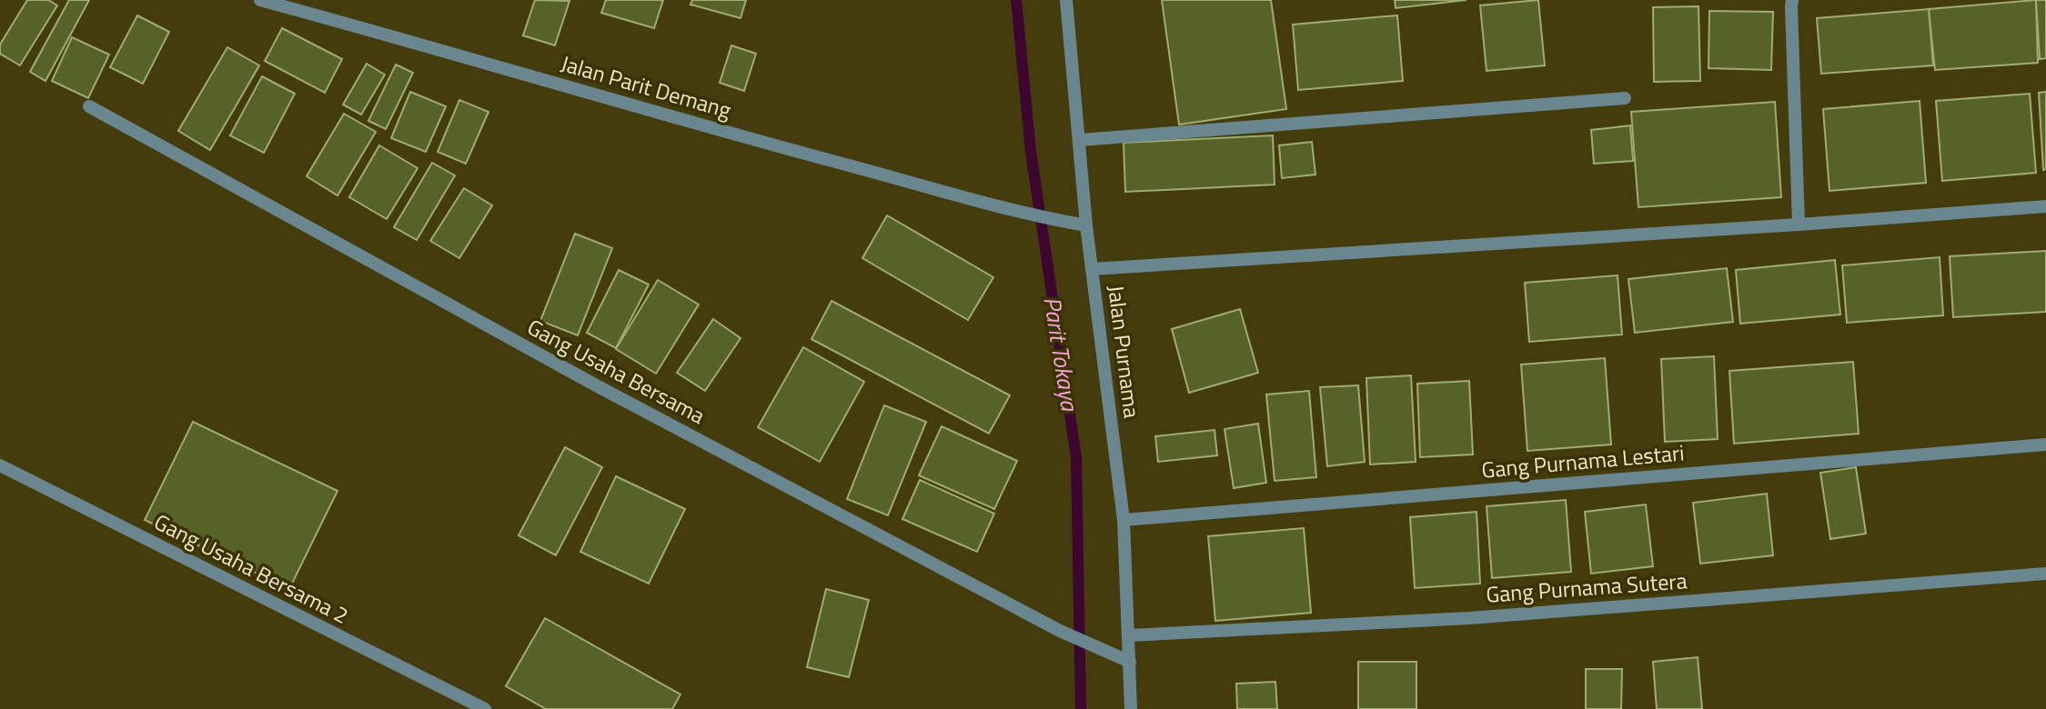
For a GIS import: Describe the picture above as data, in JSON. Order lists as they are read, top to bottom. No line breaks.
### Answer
{"streets":{"street":["Jalan Parit Demang","Jalan Purnama","Gang Usaha Bersama","Gang Purnama Lestari","Gang Usaha Bersama 2","Gang Purnama Sutera"]},"crossings":[["Jalan Parit Demang","Jalan Purnama"],["Jalan Purnama","Gang Usaha Bersama"],["Jalan Purnama","Gang Purnama Lestari"],["Jalan Purnama","Gang Purnama Sutera"]],"water":["Parit Tokaya"]}
